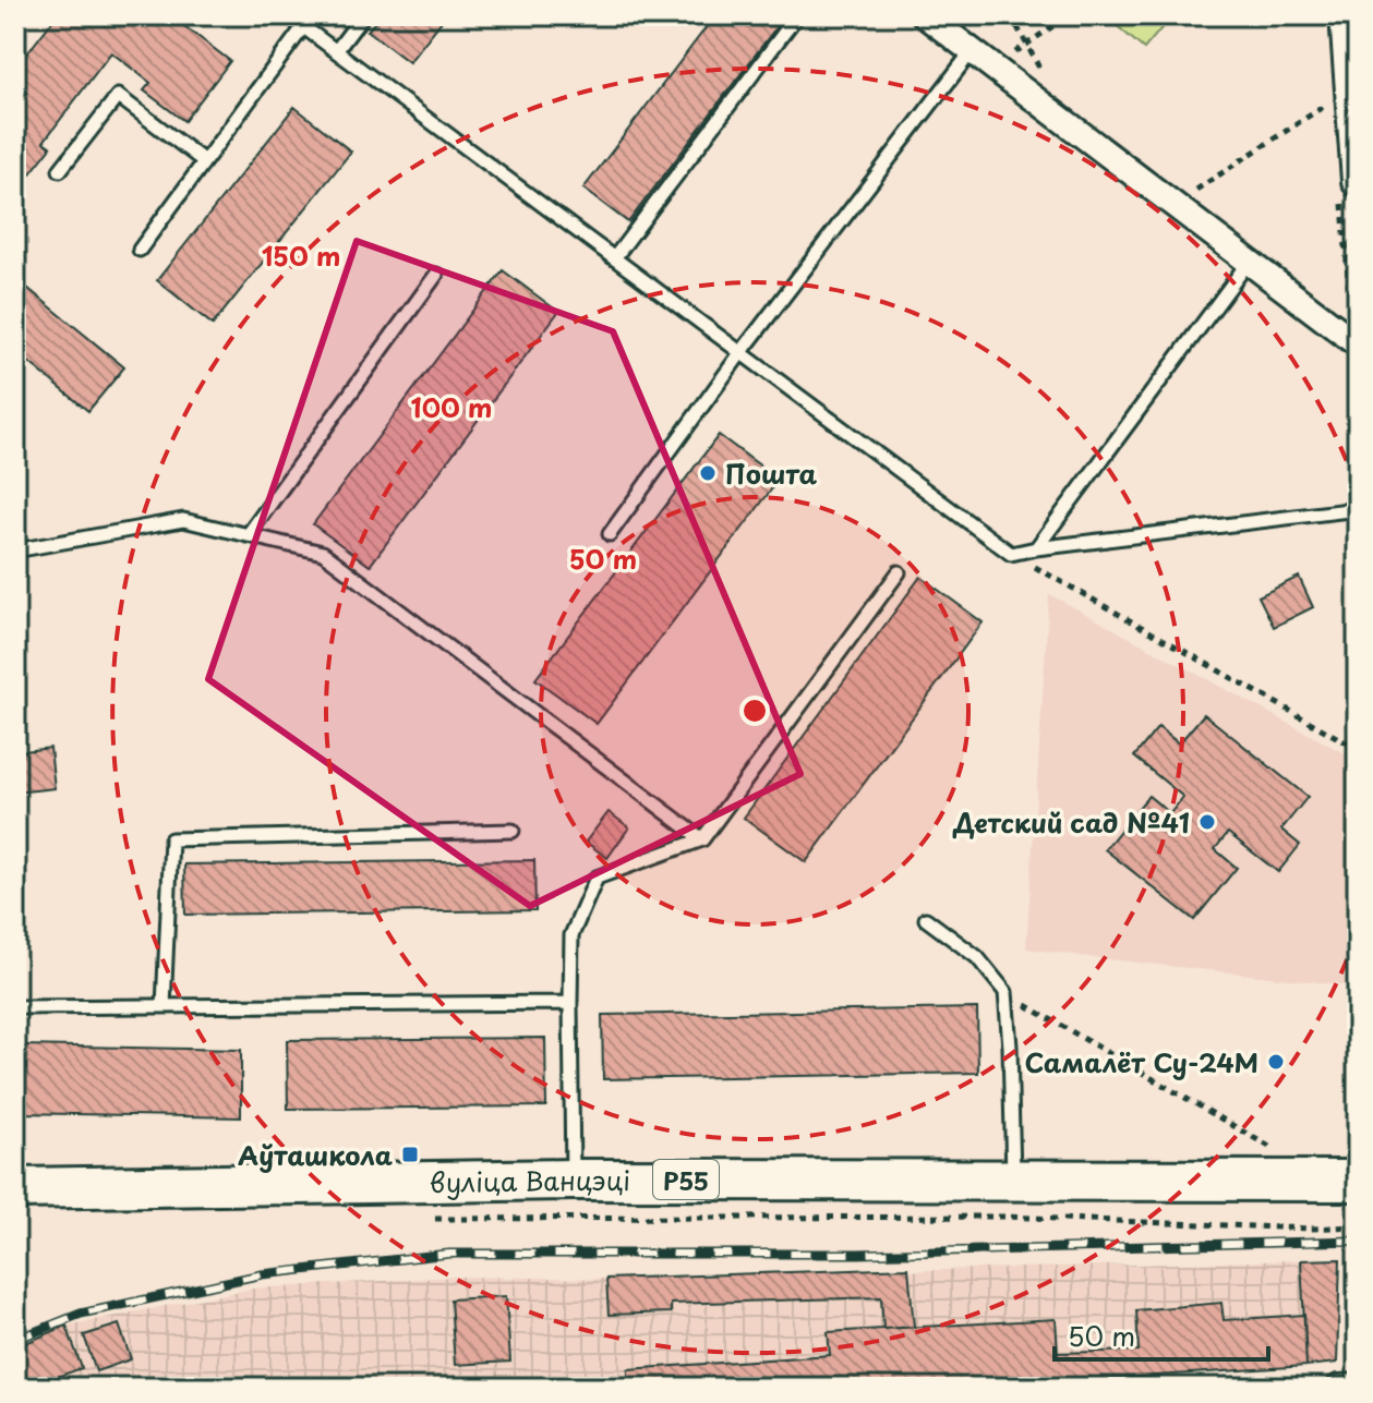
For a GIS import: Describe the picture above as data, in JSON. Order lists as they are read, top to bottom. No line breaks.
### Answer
{"streets":{"main road":["Р55","вуліца Ванцэці"]},"places":{"other":["Пошта","Детский сад №41","Самалёт Су-24М"],"transit":["Аўташкола"]},"scale_bar":"50 m","rings":["150 m","100 m","50 m"]}
